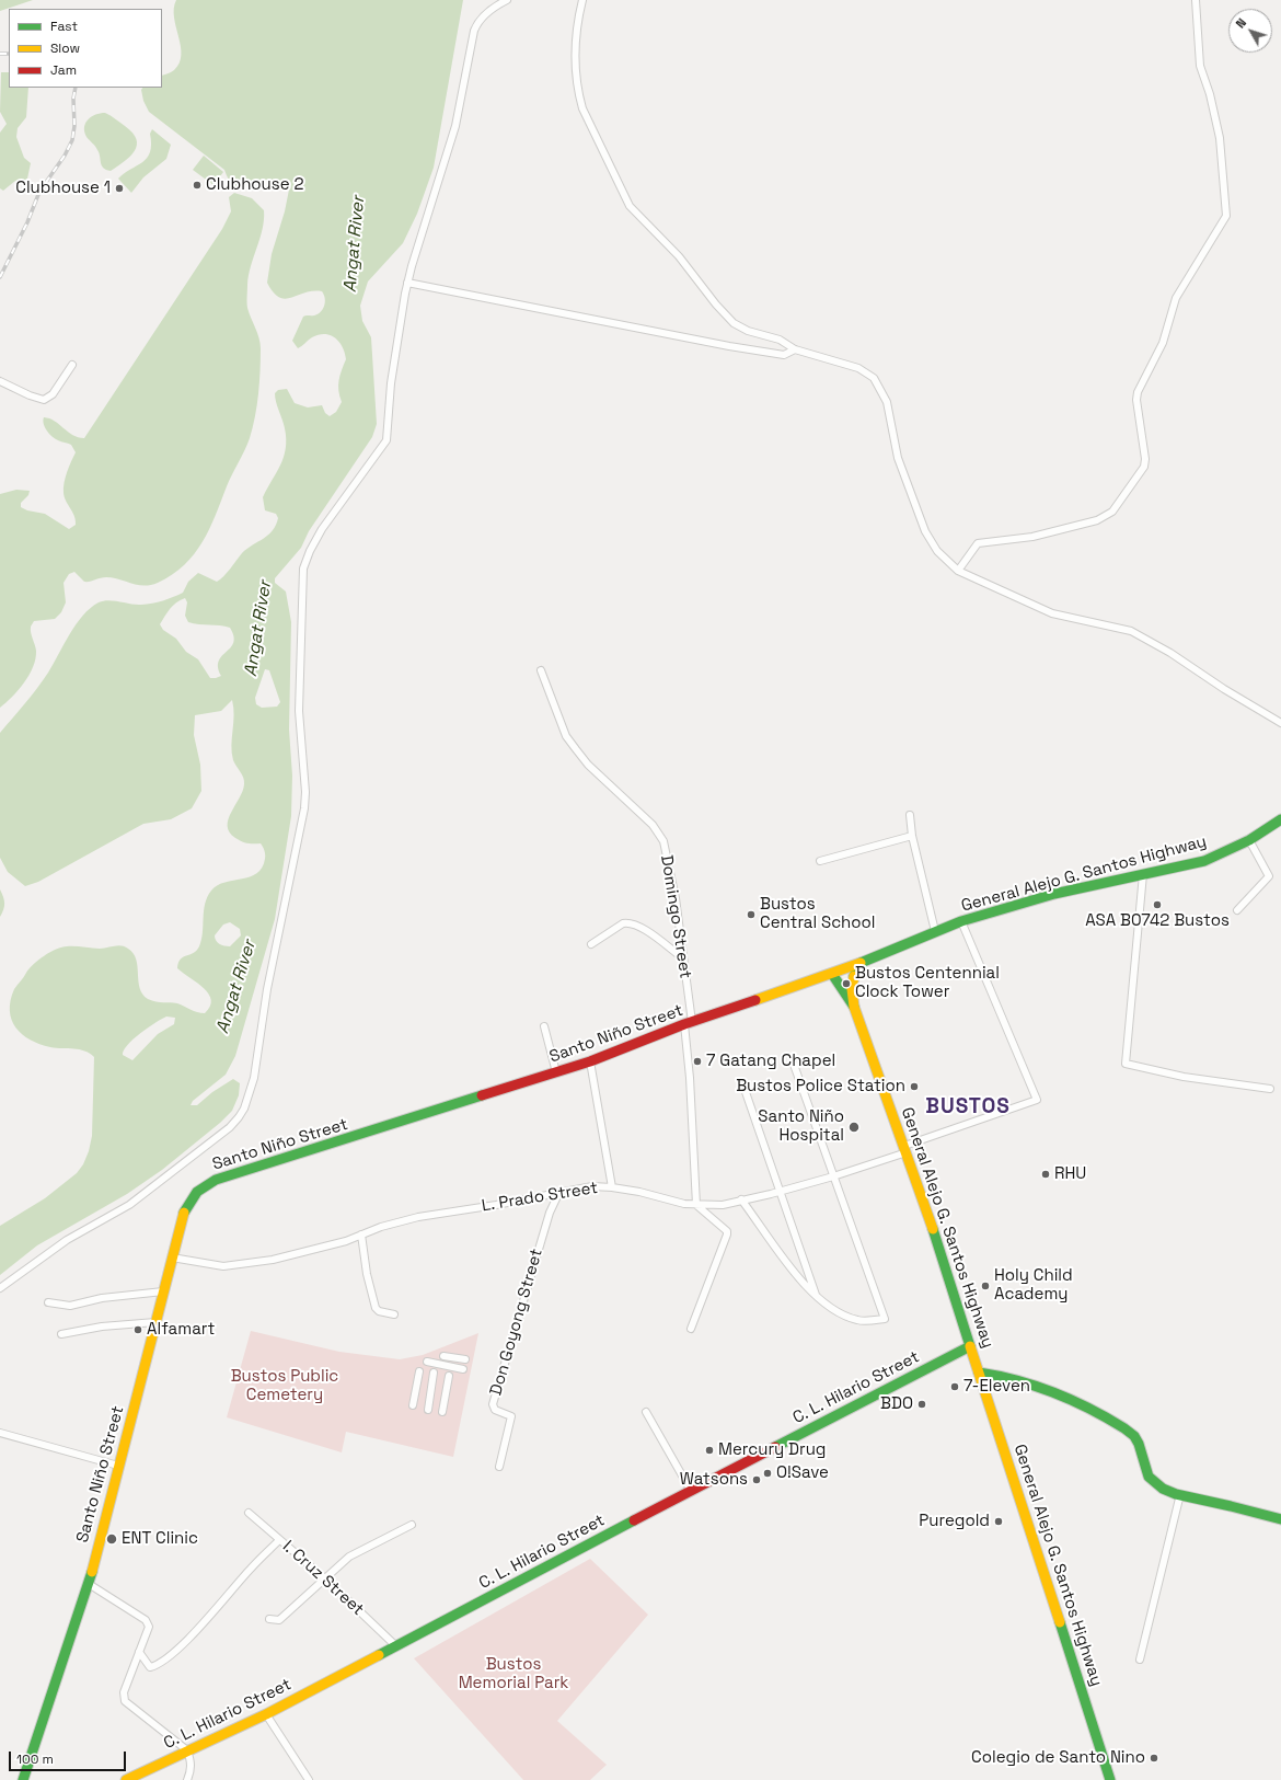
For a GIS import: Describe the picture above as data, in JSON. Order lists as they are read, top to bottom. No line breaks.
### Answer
{"streets":{"main road":["General Alejo G. Santos Highway","Santo Niño Street","C. L. Hilario Street"],"street":["Domingo Street","L. Prado Street","Don Goyong Street","I. Cruz Street"]},"crossings":[["General Alejo G. Santos Highway","Santo Niño Street"],["General Alejo G. Santos Highway","L. Prado Street"],["General Alejo G. Santos Highway","C. L. Hilario Street"],["Domingo Street","Santo Niño Street"],["Domingo Street","L. Prado Street"],["Santo Niño Street","L. Prado Street"],["L. Prado Street","Don Goyong Street"],["C. L. Hilario Street","I. Cruz Street"]],"districts":["BUSTOS"],"water":["Angat River"],"parks":["Bustos Public Cemetery","Bustos Memorial Park"],"places":["Clubhouse 2","Clubhouse 1","ASA B0742 Bustos","Bustos Central School","Bustos Centennial Clock Tower","7 Gatang Chapel","Bustos Police Station","Santo Niño Hospital","RHU","Holy Child Academy","Alfamart","7-Eleven","BDO","Mercury Drug","O!Save","Watsons","Puregold","ENT Clinic","Colegio de Santo Nino"],"legend":["Fast","Slow","Jam"],"scale_bar":"100 m","north":"top left"}
